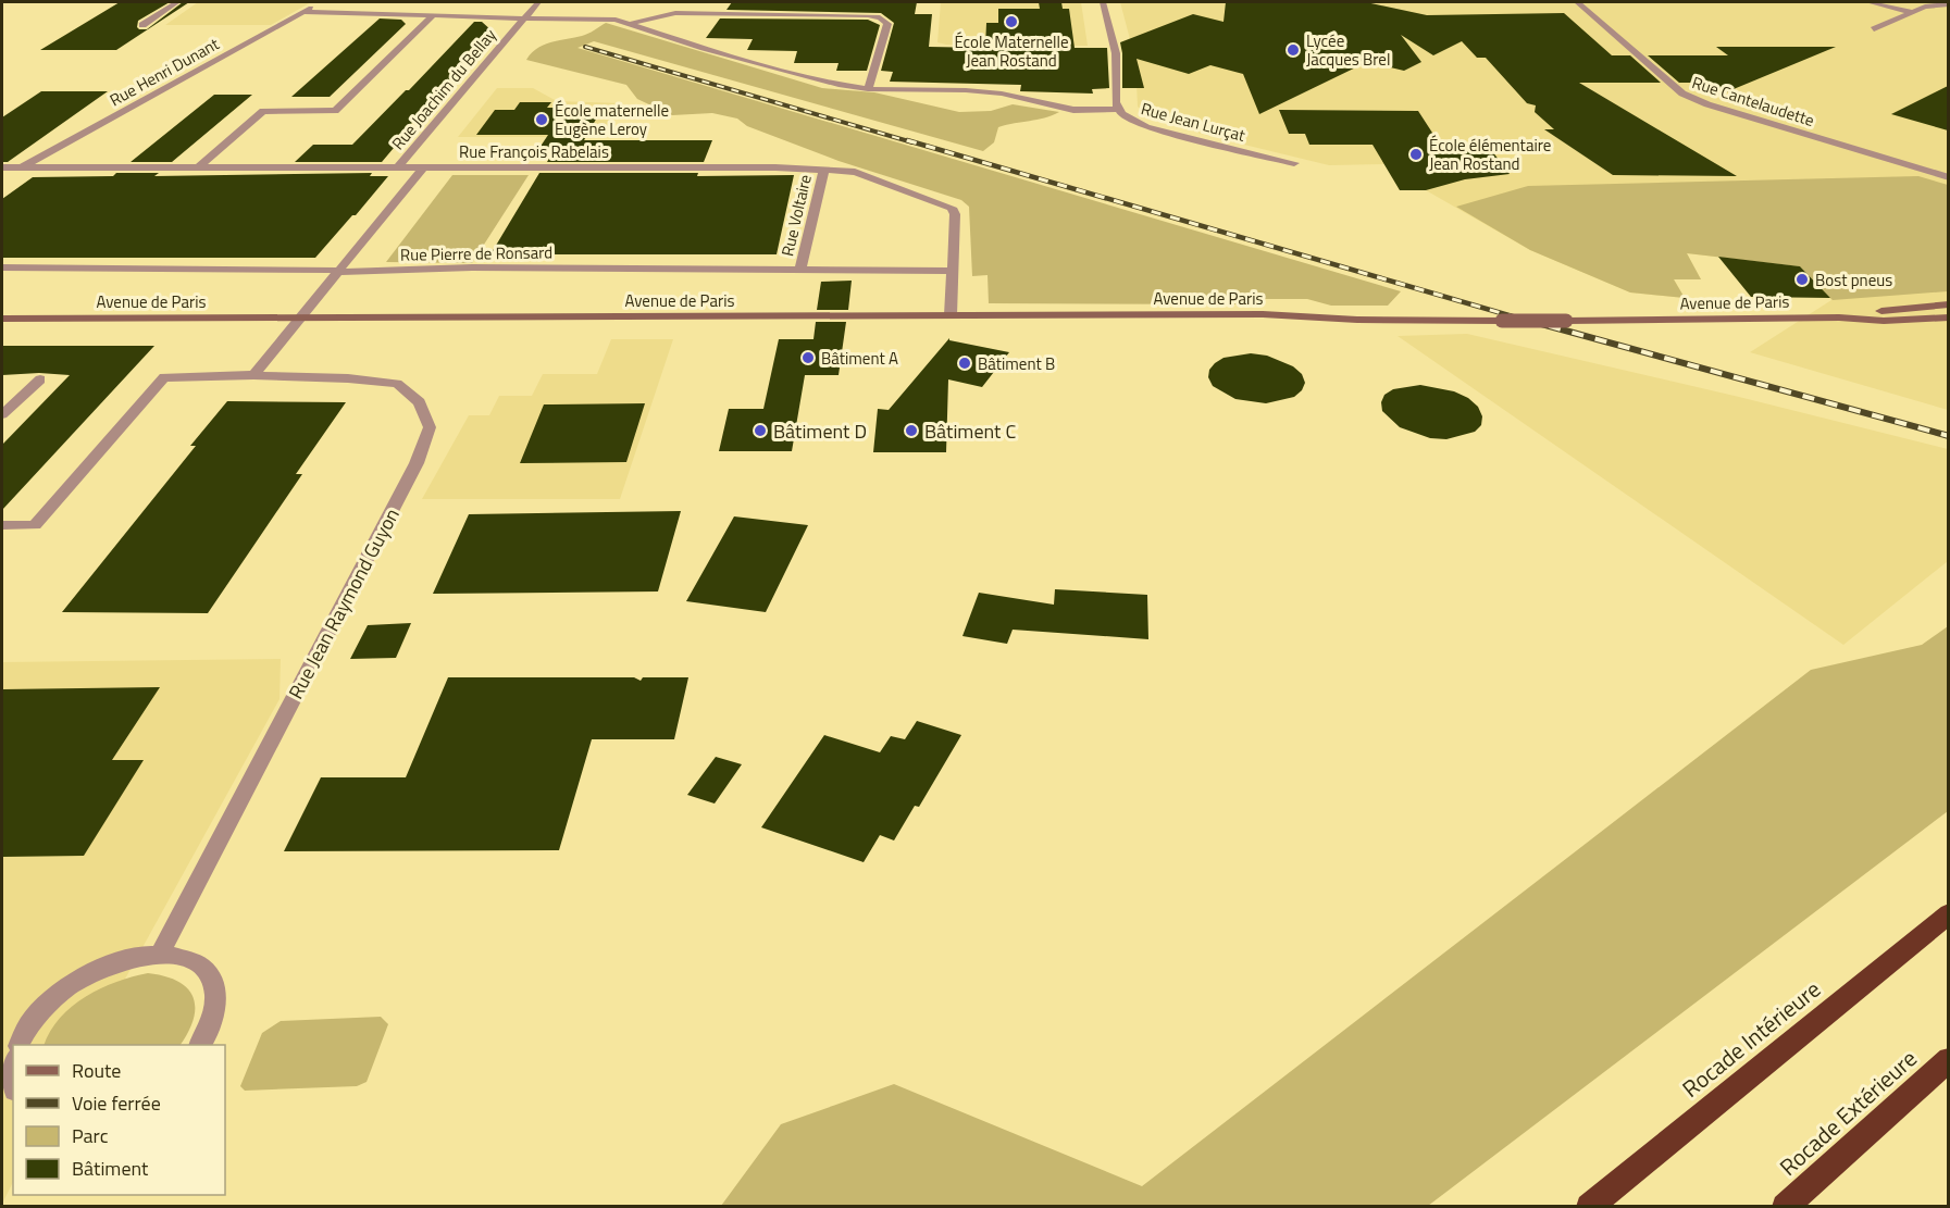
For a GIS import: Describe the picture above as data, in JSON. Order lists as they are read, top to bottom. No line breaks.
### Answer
{"streets":{"highway":["Rocade Intérieure","Rocade Extérieure"],"main road":["Avenue de Paris"],"street":["Rue Henri Dunant","Rue Joachim du Bellay","Rue Cantelaudette","Rue Jean Lurçat","Rue François Rabelais","Rue Voltaire","Rue Pierre de Ronsard","Rue Jean Raymond Guyon"]},"crossings":[["Rue Henri Dunant","Rue François Rabelais"],["Rue Joachim du Bellay","Rue François Rabelais"],["Rue Joachim du Bellay","Rue Pierre de Ronsard"],["Rue Joachim du Bellay","Avenue de Paris"],["Rue François Rabelais","Rue Voltaire"],["Rue François Rabelais","Rue Pierre de Ronsard"],["Rue François Rabelais","Avenue de Paris"],["Rue Voltaire","Rue Pierre de Ronsard"]],"places":["École Maternelle Jean Rostand","Lycée Jacques Brel","École maternelle Eugène Leroy","École élémentaire Jean Rostand","Bost pneus","Bâtiment A","Bâtiment B","Bâtiment D","Bâtiment C"],"legend":["Route","Voie ferrée","Parc","Bâtiment"]}
